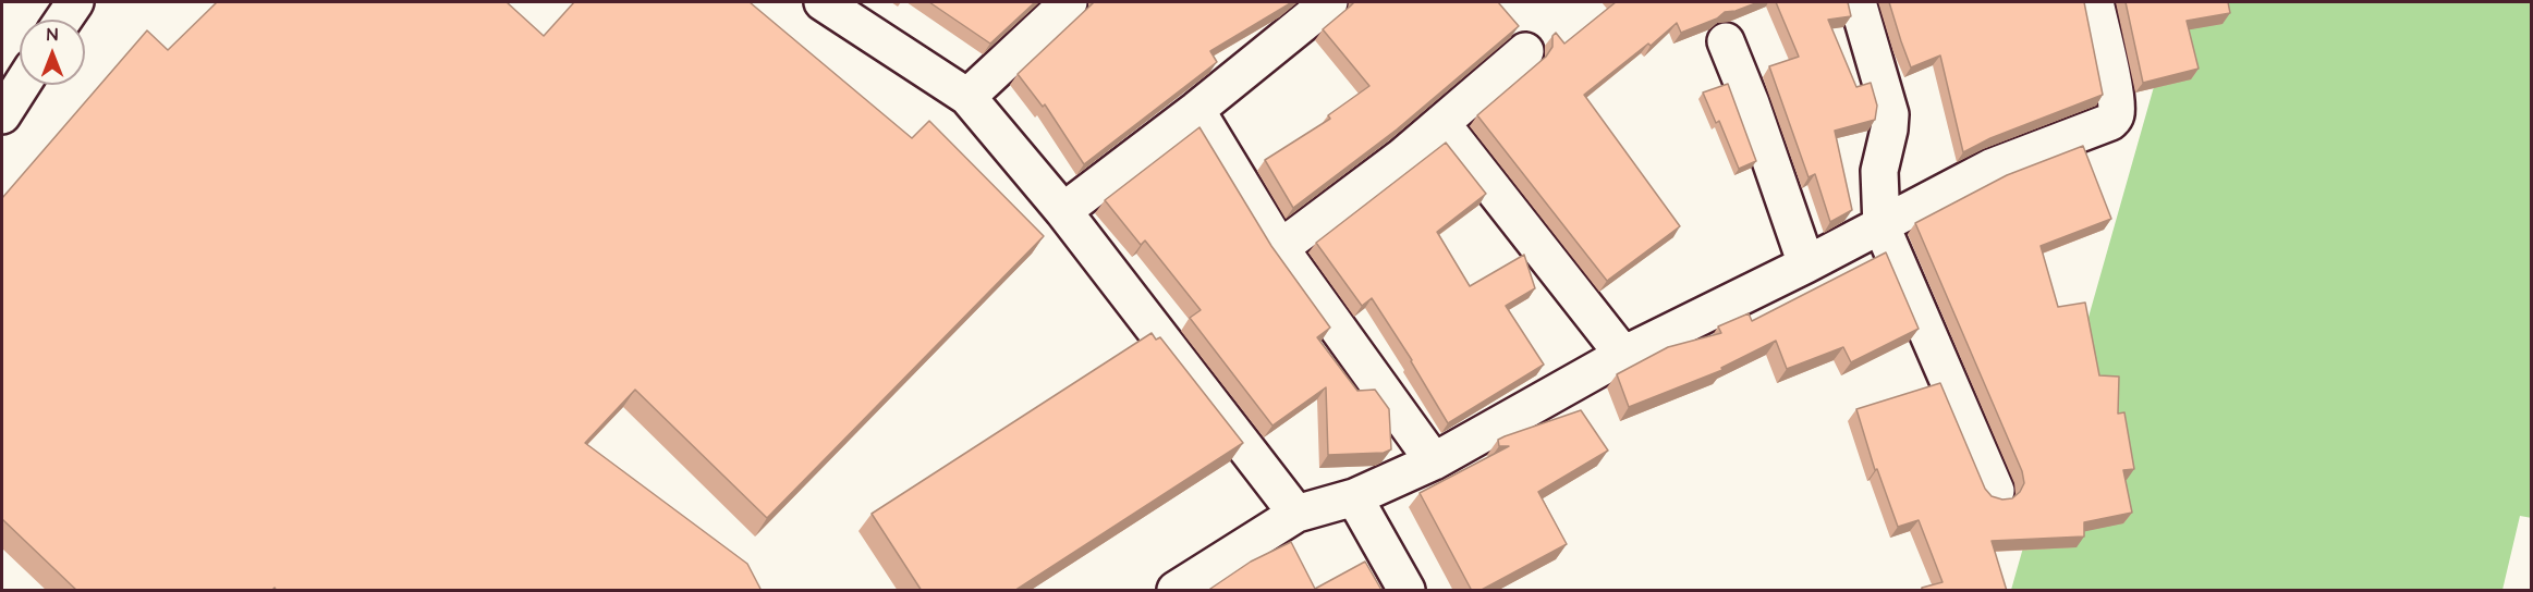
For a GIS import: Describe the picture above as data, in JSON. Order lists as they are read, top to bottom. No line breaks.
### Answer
{"north":"top"}
